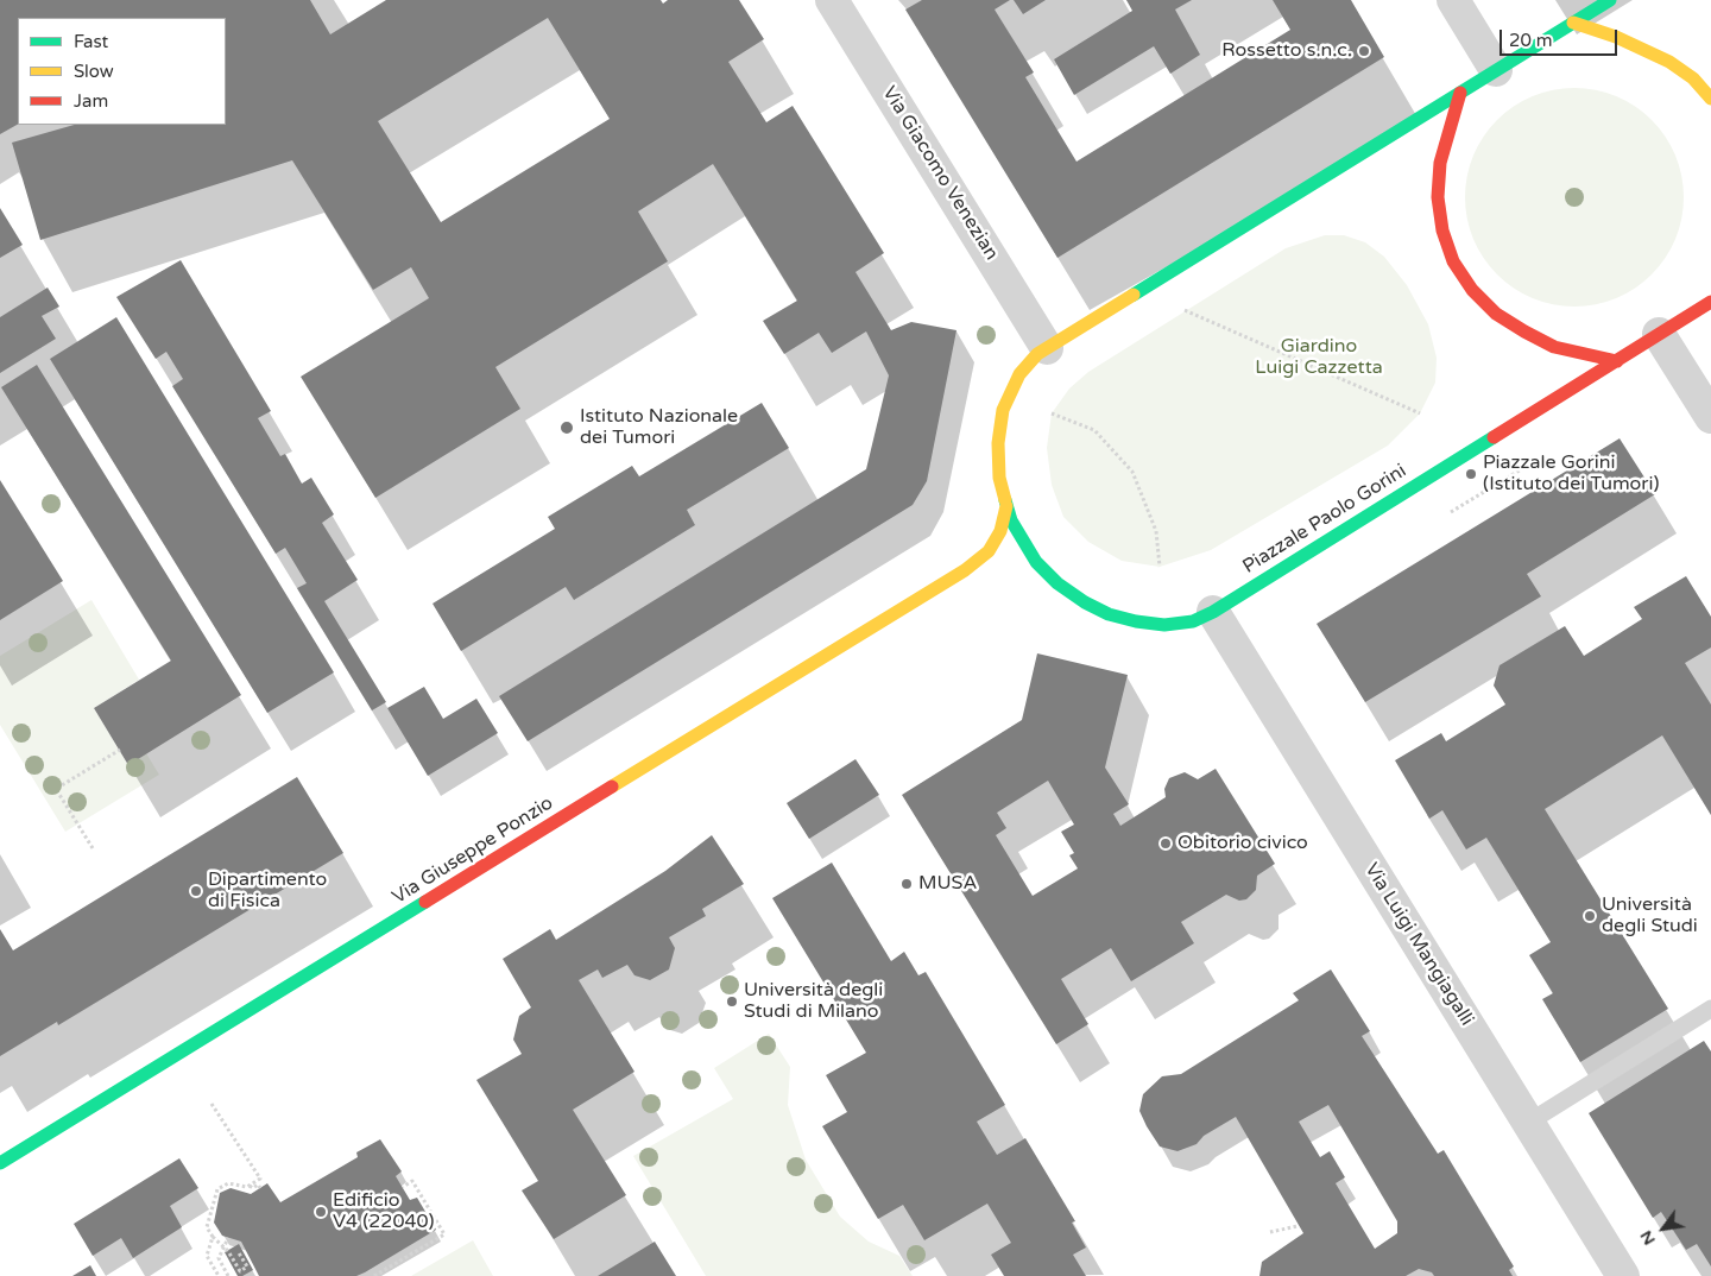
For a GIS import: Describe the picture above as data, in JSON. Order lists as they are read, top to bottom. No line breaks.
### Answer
{"streets":{"street":["Via Giacomo Venezian","Piazzale Paolo Gorini","Via Giuseppe Ponzio","Via Luigi Mangiagalli"]},"crossings":[["Via Giacomo Venezian","Piazzale Paolo Gorini"],["Piazzale Paolo Gorini","Via Luigi Mangiagalli"]],"parks":["Giardino Luigi Cazzetta"],"places":["Rossetto s.n.c.","Istituto Nazionale dei Tumori","Piazzale Gorini (Istituto dei Tumori)","Obitorio civico","MUSA","Dipartimento di Fisica","Università degli Studi","Università degli Studi di Milano","Edificio V4 (22040)"],"legend":["Fast","Slow","Jam"],"scale_bar":"20 m","north":"bottom left"}
